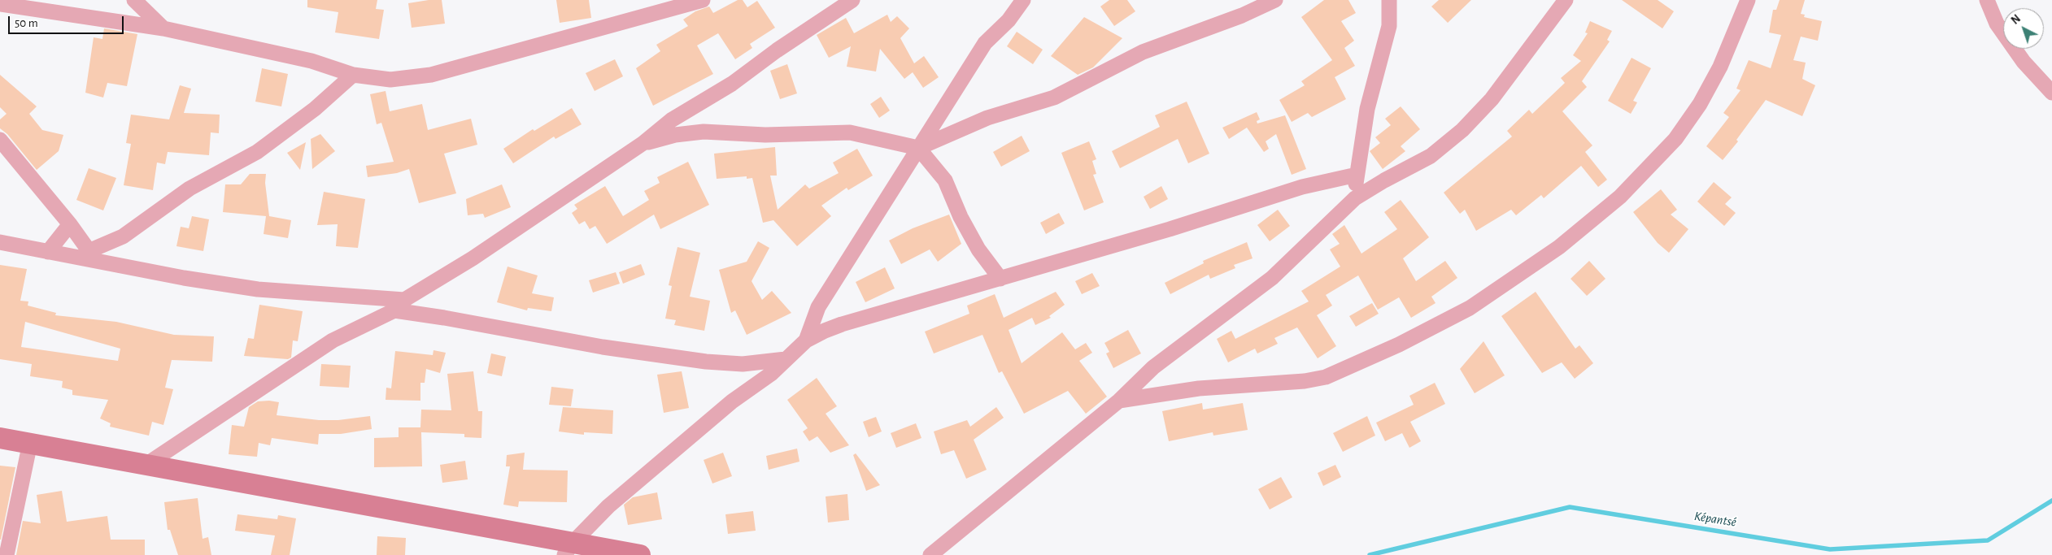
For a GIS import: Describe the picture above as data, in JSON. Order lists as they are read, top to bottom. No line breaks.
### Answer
{"water":["Képantsé"],"scale_bar":"50 m","north":"top left"}
